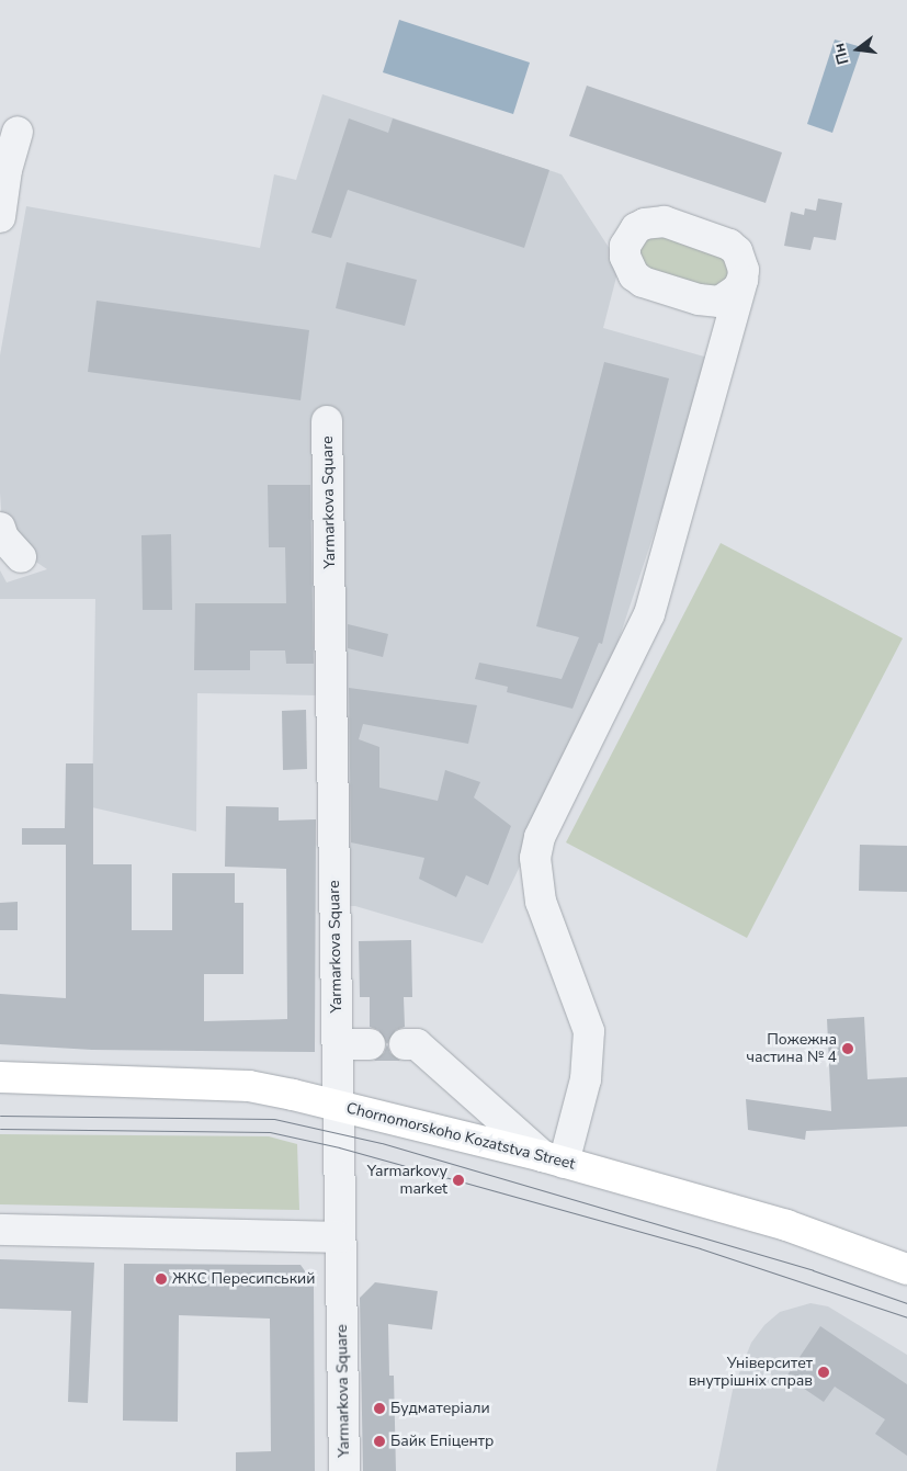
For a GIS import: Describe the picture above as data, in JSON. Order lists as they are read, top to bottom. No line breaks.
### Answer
{"streets":{"main road":["Chornomorskoho Kozatstva Street"],"street":["Yarmarkova Square"]},"crossings":[["Yarmarkova Square","Chornomorskoho Kozatstva Street"]],"places":["Пожежна частина № 4","Yarmarkovy market","ЖКС Пересипський","Університет внутрішніх справ","Будматеріали","Байк Епіцентр"],"north":"left"}
